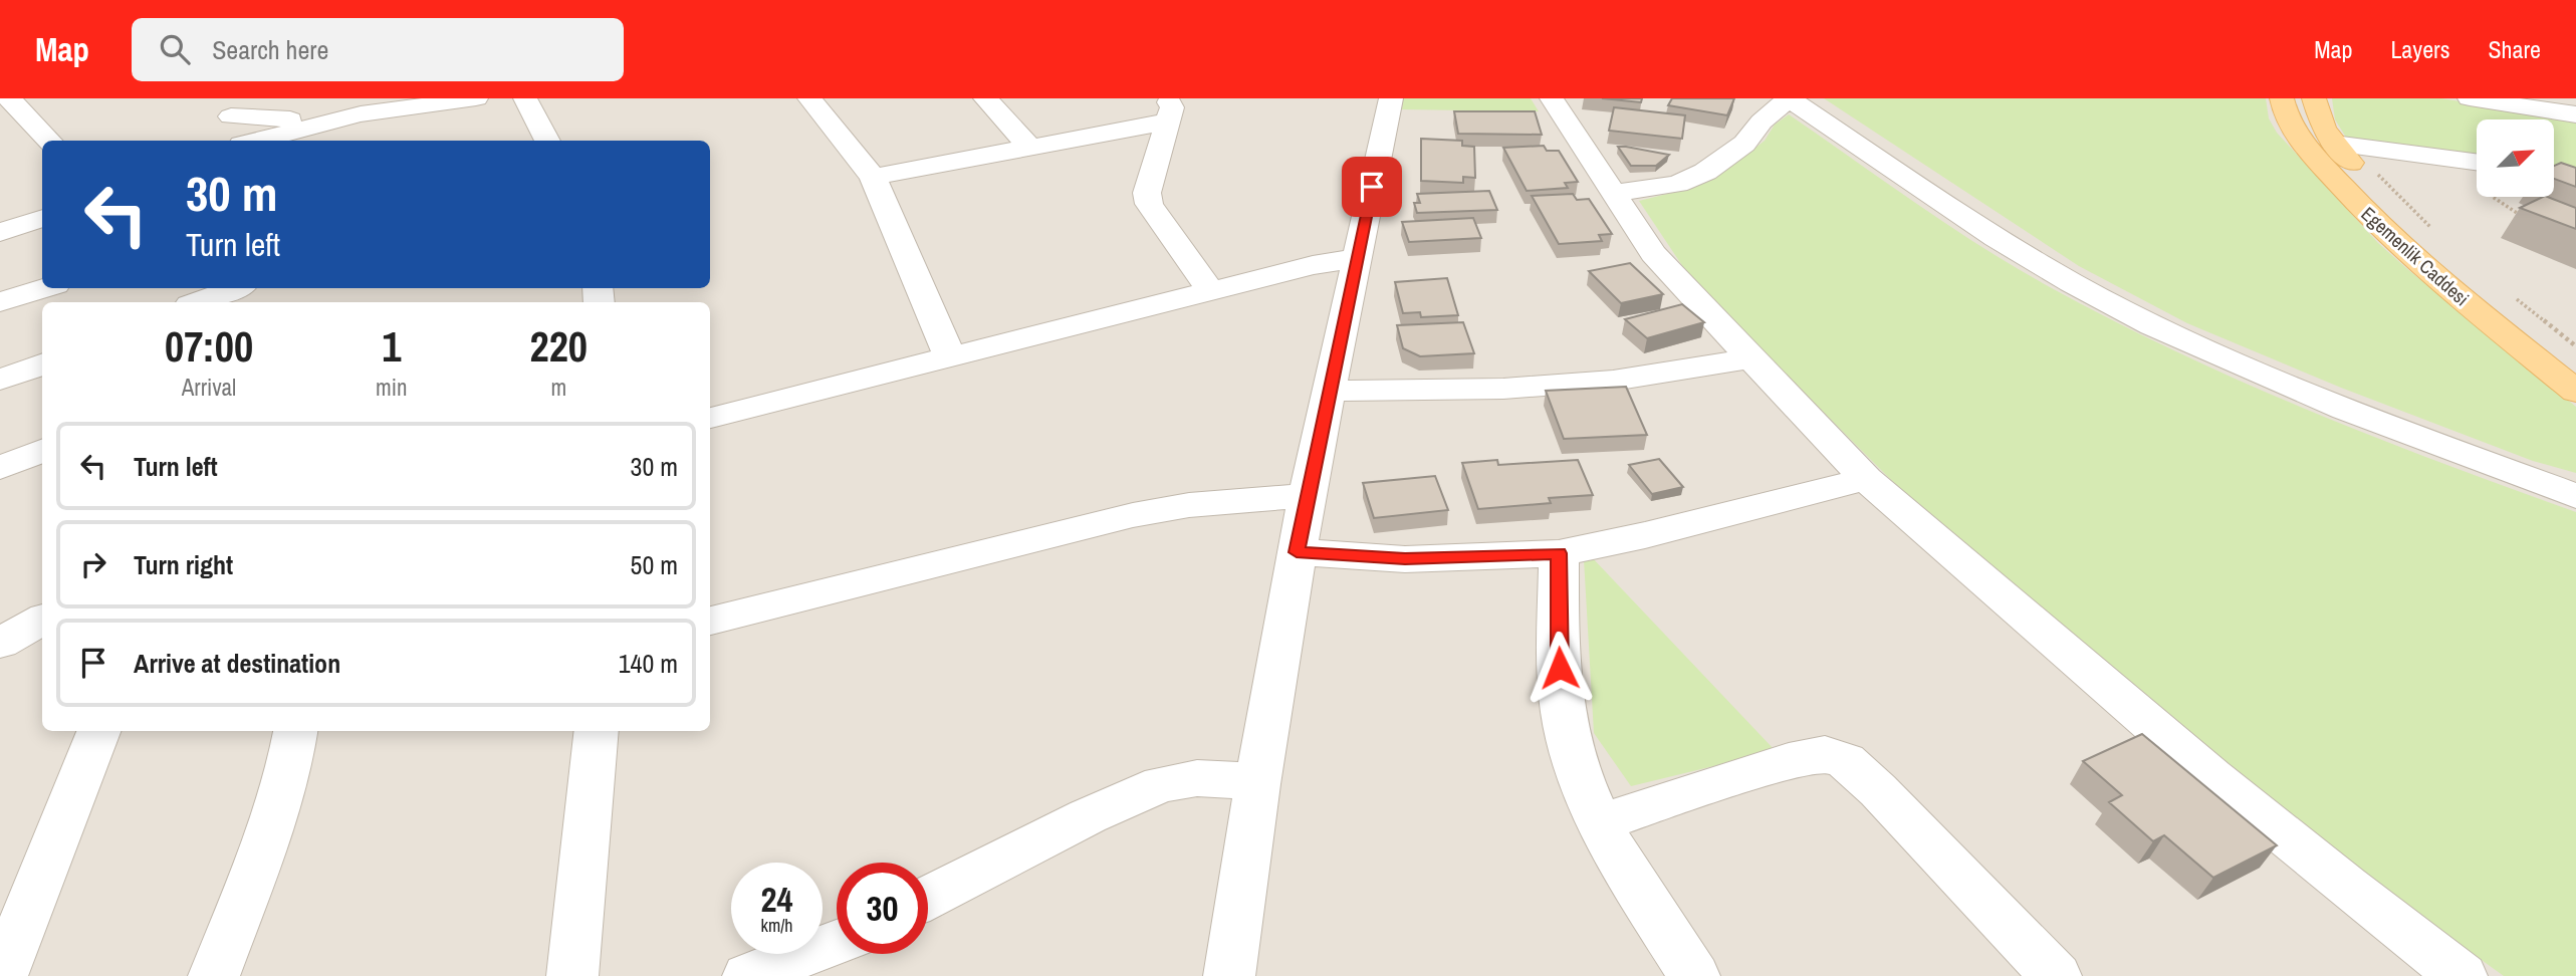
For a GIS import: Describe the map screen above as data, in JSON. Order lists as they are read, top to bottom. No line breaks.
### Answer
{"streets":{"main road":["Egemenlik Caddesi"]},"north":"top right","page":{"header":"Map","search":"Search here","nav":["Map","Layers","Share"],"turn":["30 m","Turn left"],"eta":["07:00","Arrival","1","min","220","m"],"list":[{"name":"Turn left","value":"30 m"},{"name":"Turn right","value":"50 m"},{"name":"Arrive at destination","value":"140 m"}],"speed":"24 km/h","limit":"30"}}
